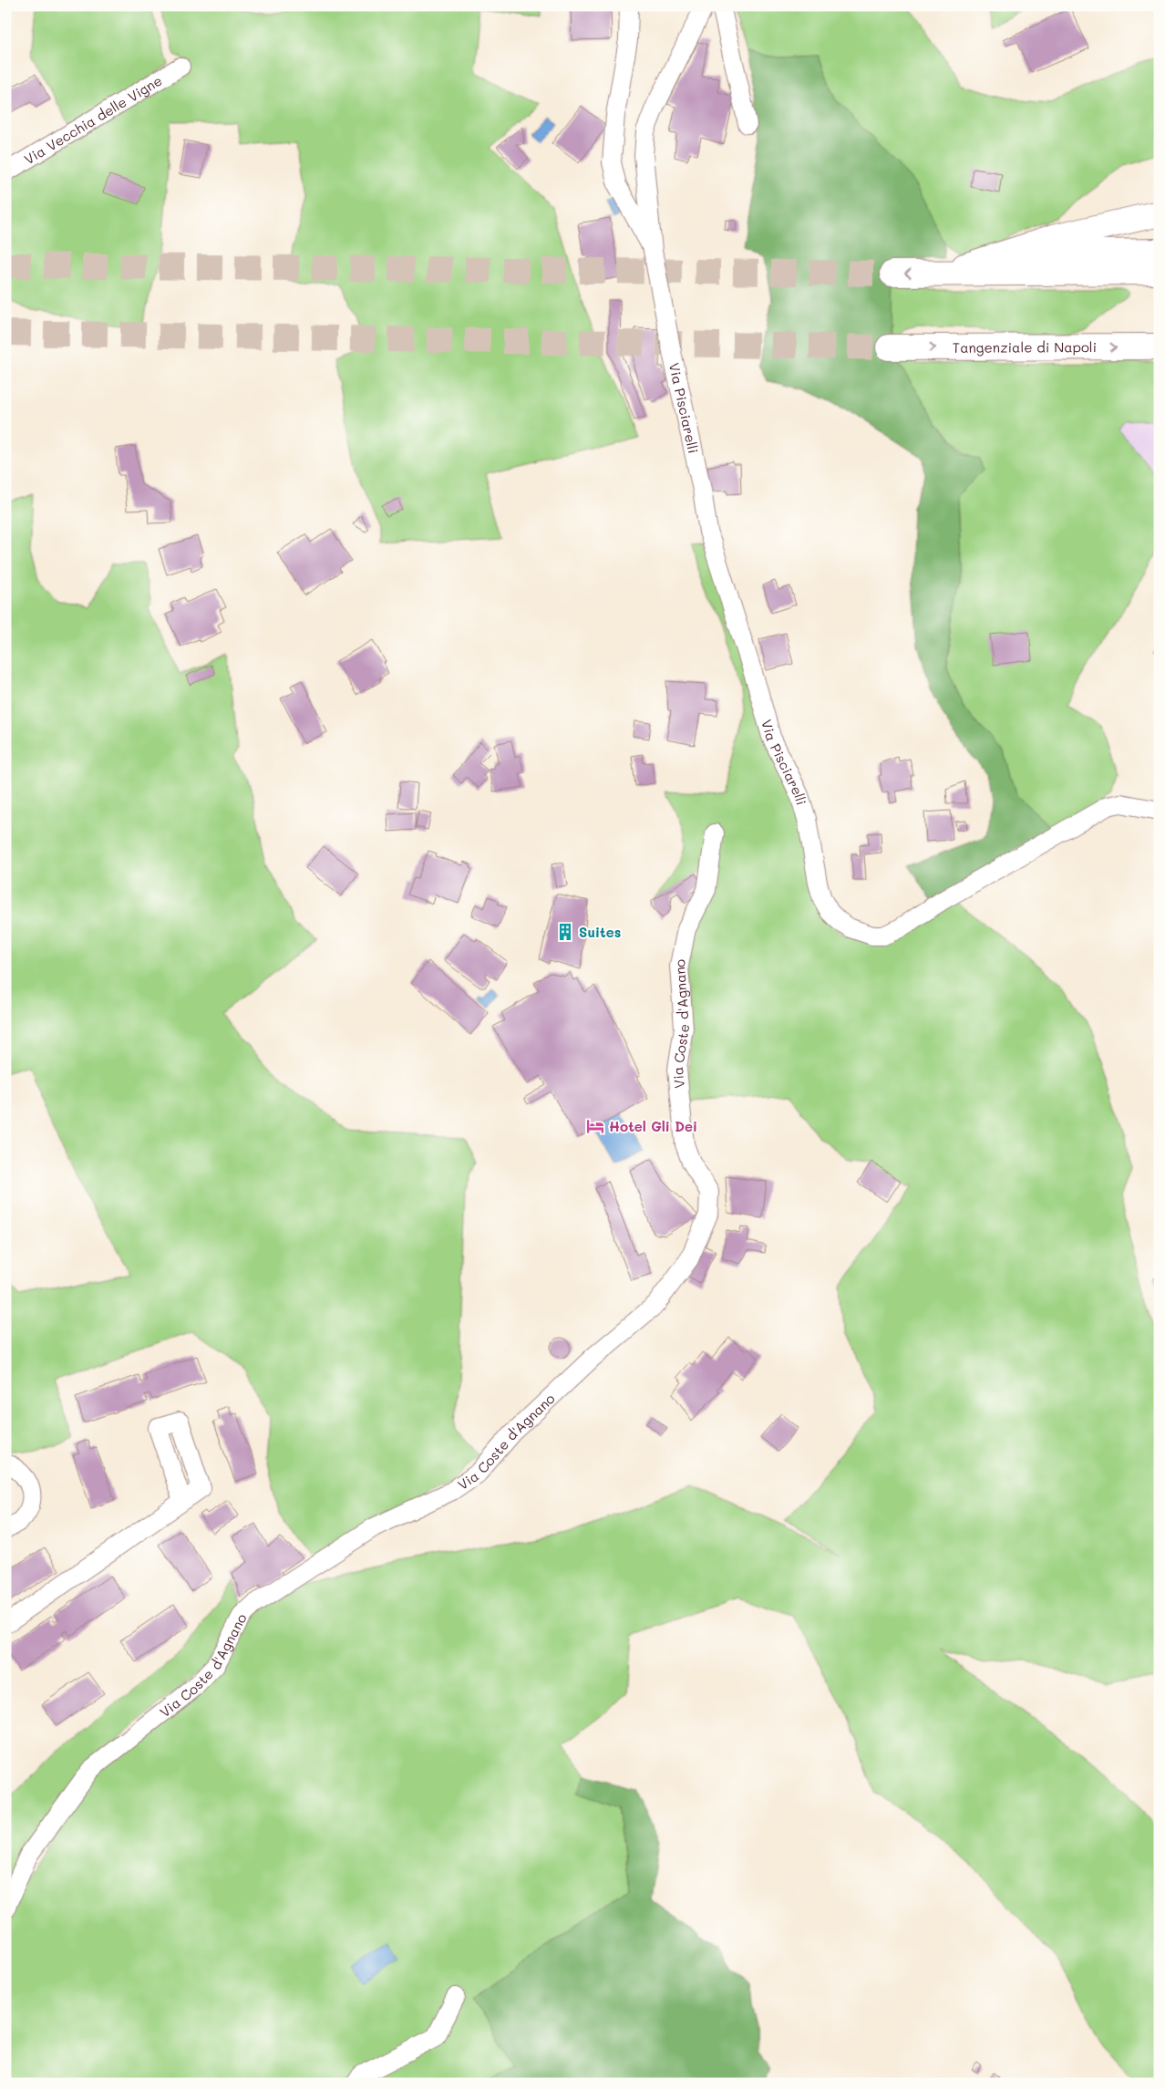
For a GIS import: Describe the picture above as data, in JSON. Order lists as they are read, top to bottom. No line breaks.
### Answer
{"streets":{"highway":["Tangenziale di Napoli"],"street":["Via Vecchia delle Vigne","Via Pisciarelli","Via Coste d'Agnano"]},"places":{"building":["Suites"],"hotel":["Hotel Gli Dei"]}}
